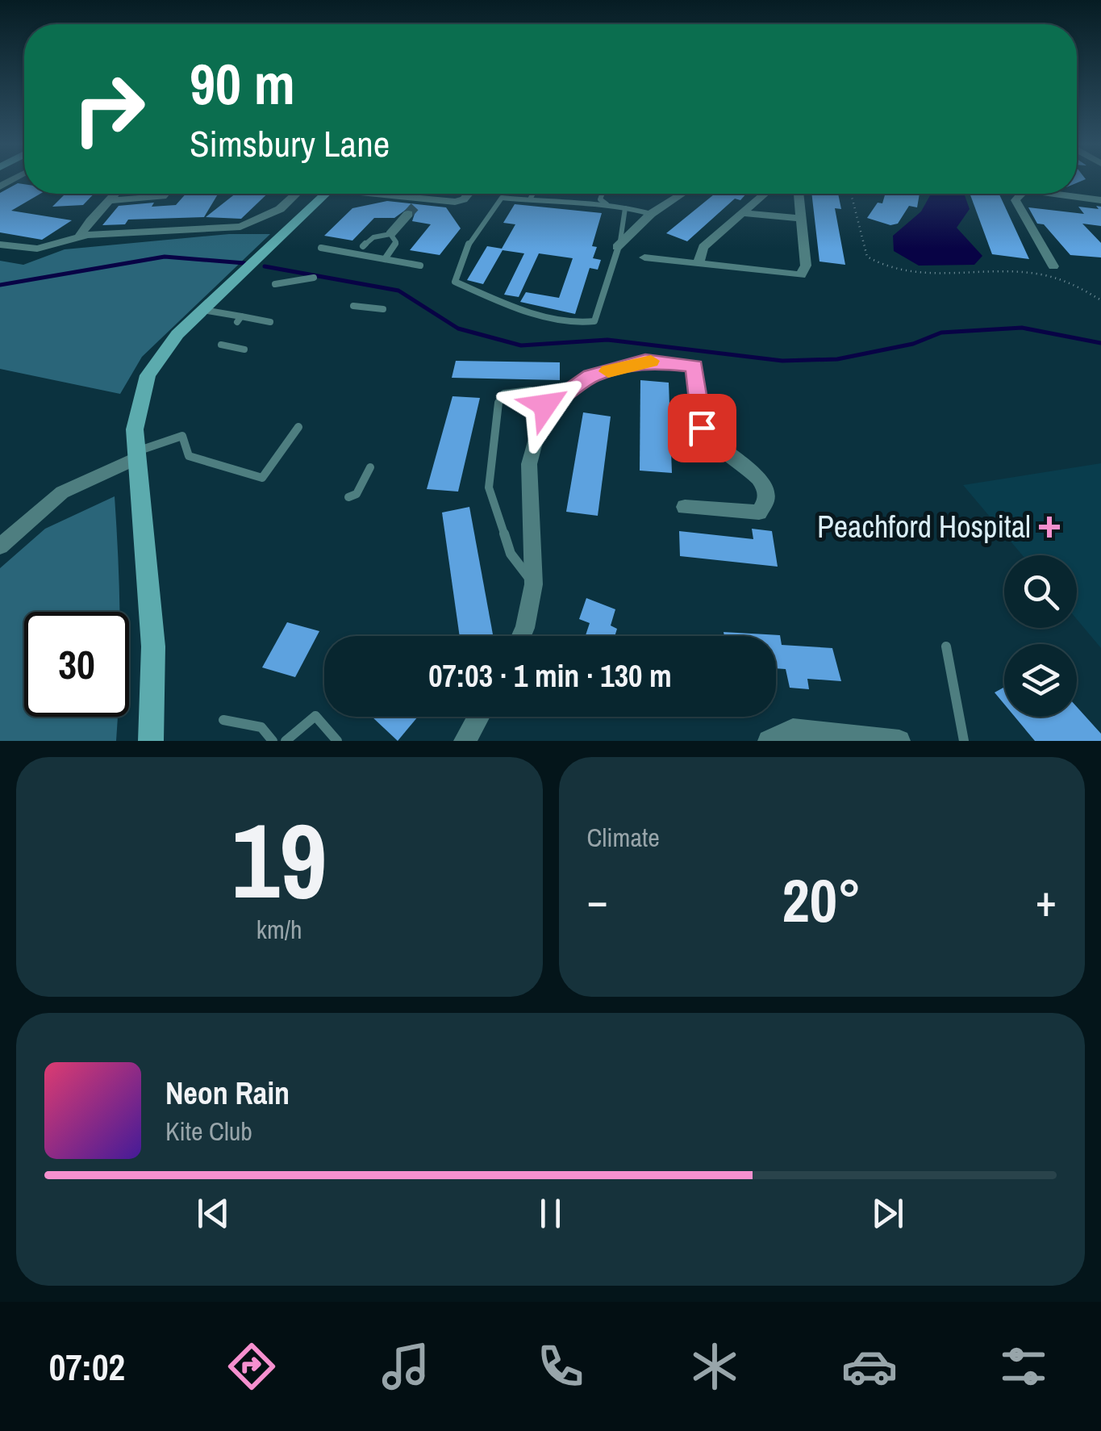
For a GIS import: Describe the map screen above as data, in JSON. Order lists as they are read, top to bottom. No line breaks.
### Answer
{"places":{"health":["Peachford Hospital"]},"page":{"turn":["90 m","Simsbury Lane"],"limit":"30","trip":"07:03 · 1 min · 130 m","tile":[["19","km/h"],"Climate"],"heat":["−","20°","+"],"song":["Neon Rain","Kite Club"],"tabs":"07:02"}}
